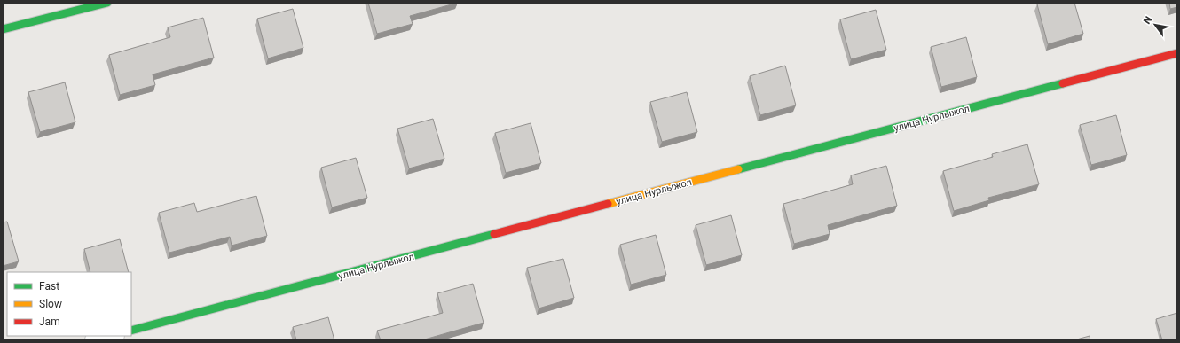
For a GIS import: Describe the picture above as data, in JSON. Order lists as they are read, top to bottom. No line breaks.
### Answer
{"streets":{"street":["улица Нурлыжол"]},"legend":["Fast","Slow","Jam"],"north":"top left"}
